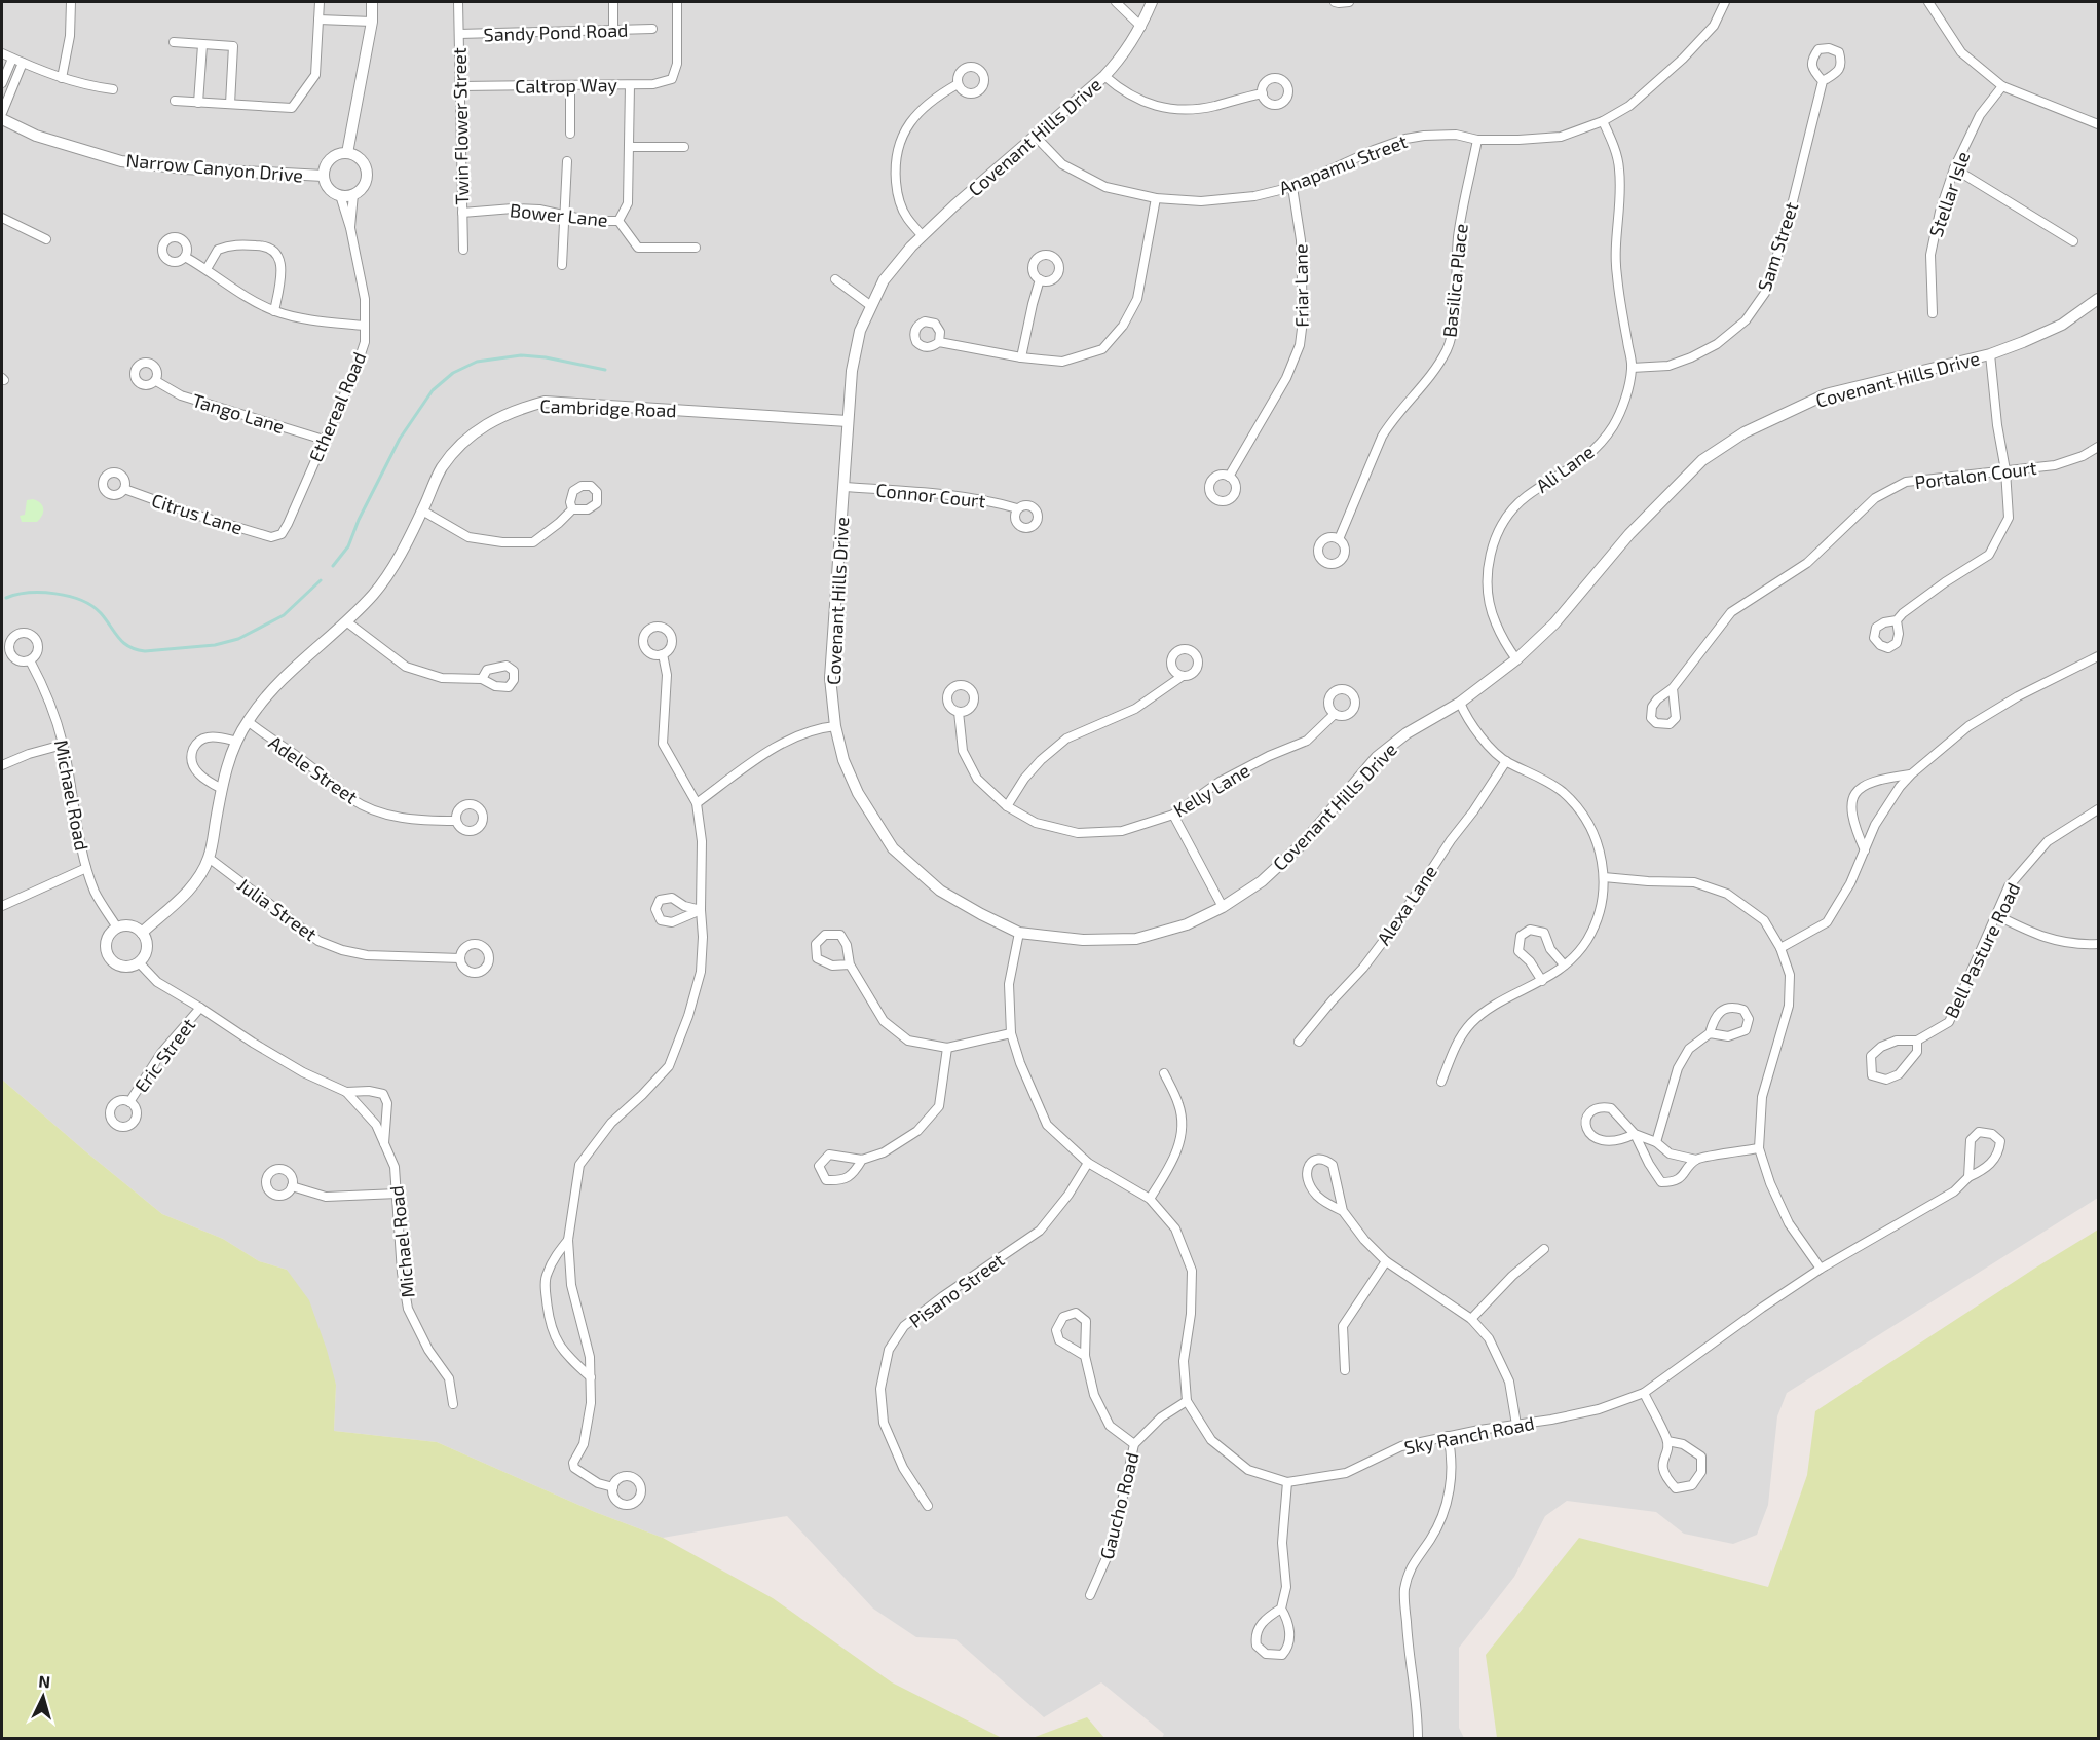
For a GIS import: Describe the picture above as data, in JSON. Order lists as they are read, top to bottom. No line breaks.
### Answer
{"streets":{"street":["Sandy Pond Road","Caltrop Way","Twin Flower Street","Covenant Hills Drive","Anapamu Street","Narrow Canyon Drive","Stellar Isle","Bower Lane","Sam Street","Basilica Place","Friar Lane","Ethereal Road","Cambridge Road","Tango Lane","Ali Lane","Portalon Court","Connor Court","Citrus Lane","Adele Street","Kelly Lane","Michael Road","Alexa Lane","Julia Street","Bell Pasture Road","Eric Street","Pisano Street","Sky Ranch Road","Gaucho Road"]},"crossings":[["Sandy Pond Road","Twin Flower Street"],["Caltrop Way","Twin Flower Street"],["Caltrop Way","Bower Lane"],["Twin Flower Street","Bower Lane"],["Covenant Hills Drive","Anapamu Street"],["Covenant Hills Drive","Cambridge Road"],["Covenant Hills Drive","Ali Lane"],["Covenant Hills Drive","Connor Court"],["Covenant Hills Drive","Sky Ranch Road"],["Anapamu Street","Basilica Place"],["Anapamu Street","Friar Lane"],["Anapamu Street","Ali Lane"],["Narrow Canyon Drive","Ethereal Road"],["Sam Street","Ali Lane"],["Ethereal Road","Tango Lane"],["Ethereal Road","Citrus Lane"],["Cambridge Road","Adele Street"],["Cambridge Road","Michael Road"],["Cambridge Road","Julia Street"],["Michael Road","Eric Street"],["Pisano Street","Sky Ranch Road"],["Sky Ranch Road","Gaucho Road"]],"north":"top"}
